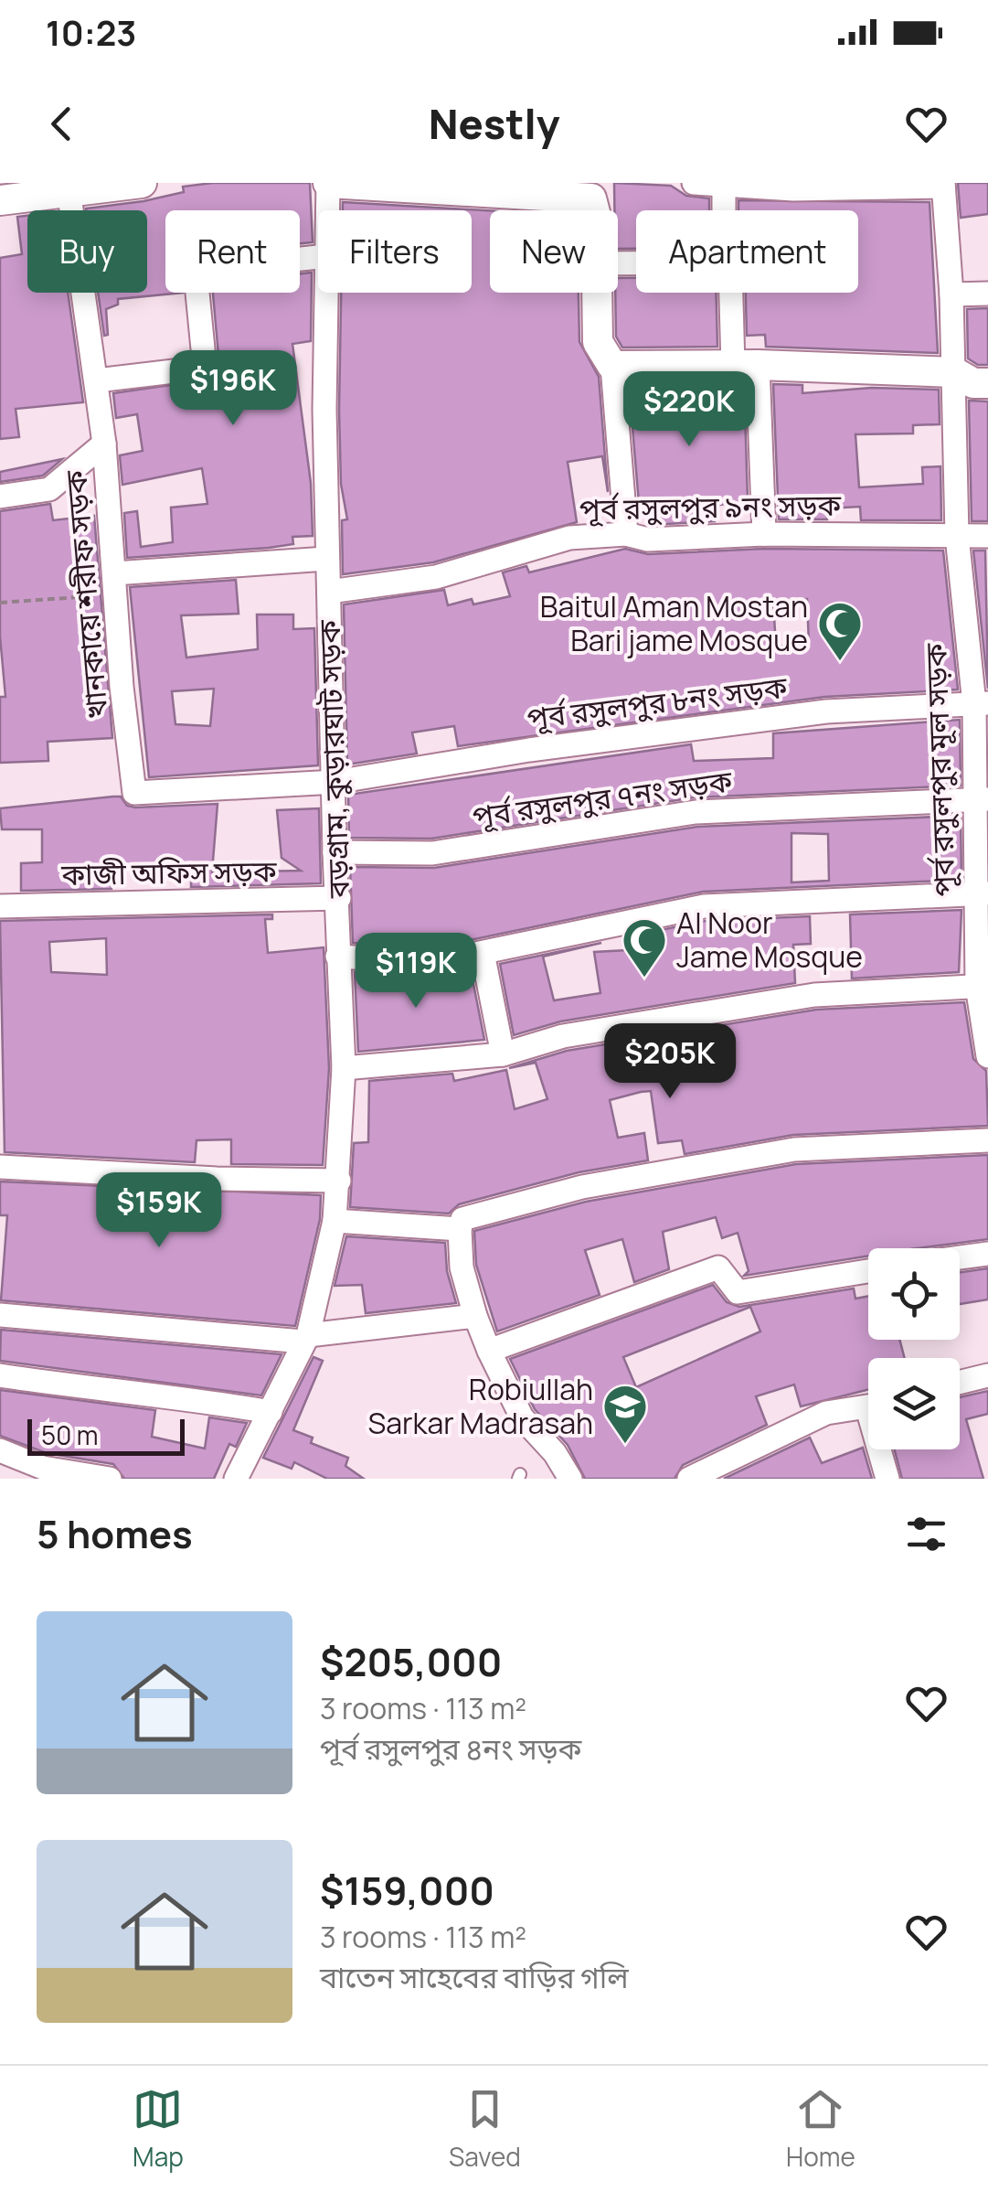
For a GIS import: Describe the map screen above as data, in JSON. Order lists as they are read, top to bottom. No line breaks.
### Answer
{"streets":{"street":["পূর্ব রসুলপুর ৯নং সড়ক","খানকায়ে শরীফ সড়ক","পূর্ব রসুলপুর ৮নং সড়ক","বড়গ্রাম, কুড়ারঘাট সড়ক","পূর্ব রসুলপুর মূল সড়ক","পূর্ব রসুলপুর ৭নং সড়ক","কাজী অফিস সড়ক"]},"crossings":[["পূর্ব রসুলপুর ৯নং সড়ক","বড়গ্রাম, কুড়ারঘাট সড়ক"],["পূর্ব রসুলপুর ৯নং সড়ক","পূর্ব রসুলপুর মূল সড়ক"],["খানকায়ে শরীফ সড়ক","পূর্ব রসুলপুর ৮নং সড়ক"],["খানকায়ে শরীফ সড়ক","বড়গ্রাম, কুড়ারঘাট সড়ক"],["পূর্ব রসুলপুর ৮নং সড়ক","বড়গ্রাম, কুড়ারঘাট সড়ক"],["পূর্ব রসুলপুর ৮নং সড়ক","পূর্ব রসুলপুর মূল সড়ক"],["বড়গ্রাম, কুড়ারঘাট সড়ক","পূর্ব রসুলপুর ৭নং সড়ক"],["বড়গ্রাম, কুড়ারঘাট সড়ক","কাজী অফিস সড়ক"],["পূর্ব রসুলপুর মূল সড়ক","পূর্ব রসুলপুর ৭নং সড়ক"]],"places":{"mosque":["Baitul Aman Mostan Bari jame Mosque","Al Noor Jame Mosque"],"school or university":["Robiullah Sarkar Madrasah"]},"scale_bar":"50 m","page":{"status":"10:23","header":"Nestly","chip":["Buy","Rent","Filters","New","Apartment"],"price":["$196K","$220K","$119K","$205K","$159K"],"scale":"50 m","heading":"5 homes","list":[{"name":"$205,000","note":"3 rooms · 113 m² · পূর্ব রসুলপুর ৪নং সড়ক"},{"name":"$159,000","note":"3 rooms · 113 m² · বাতেন সাহেবের বাড়ির গলি"}],"tabs":["Map","Saved","Home"]}}
